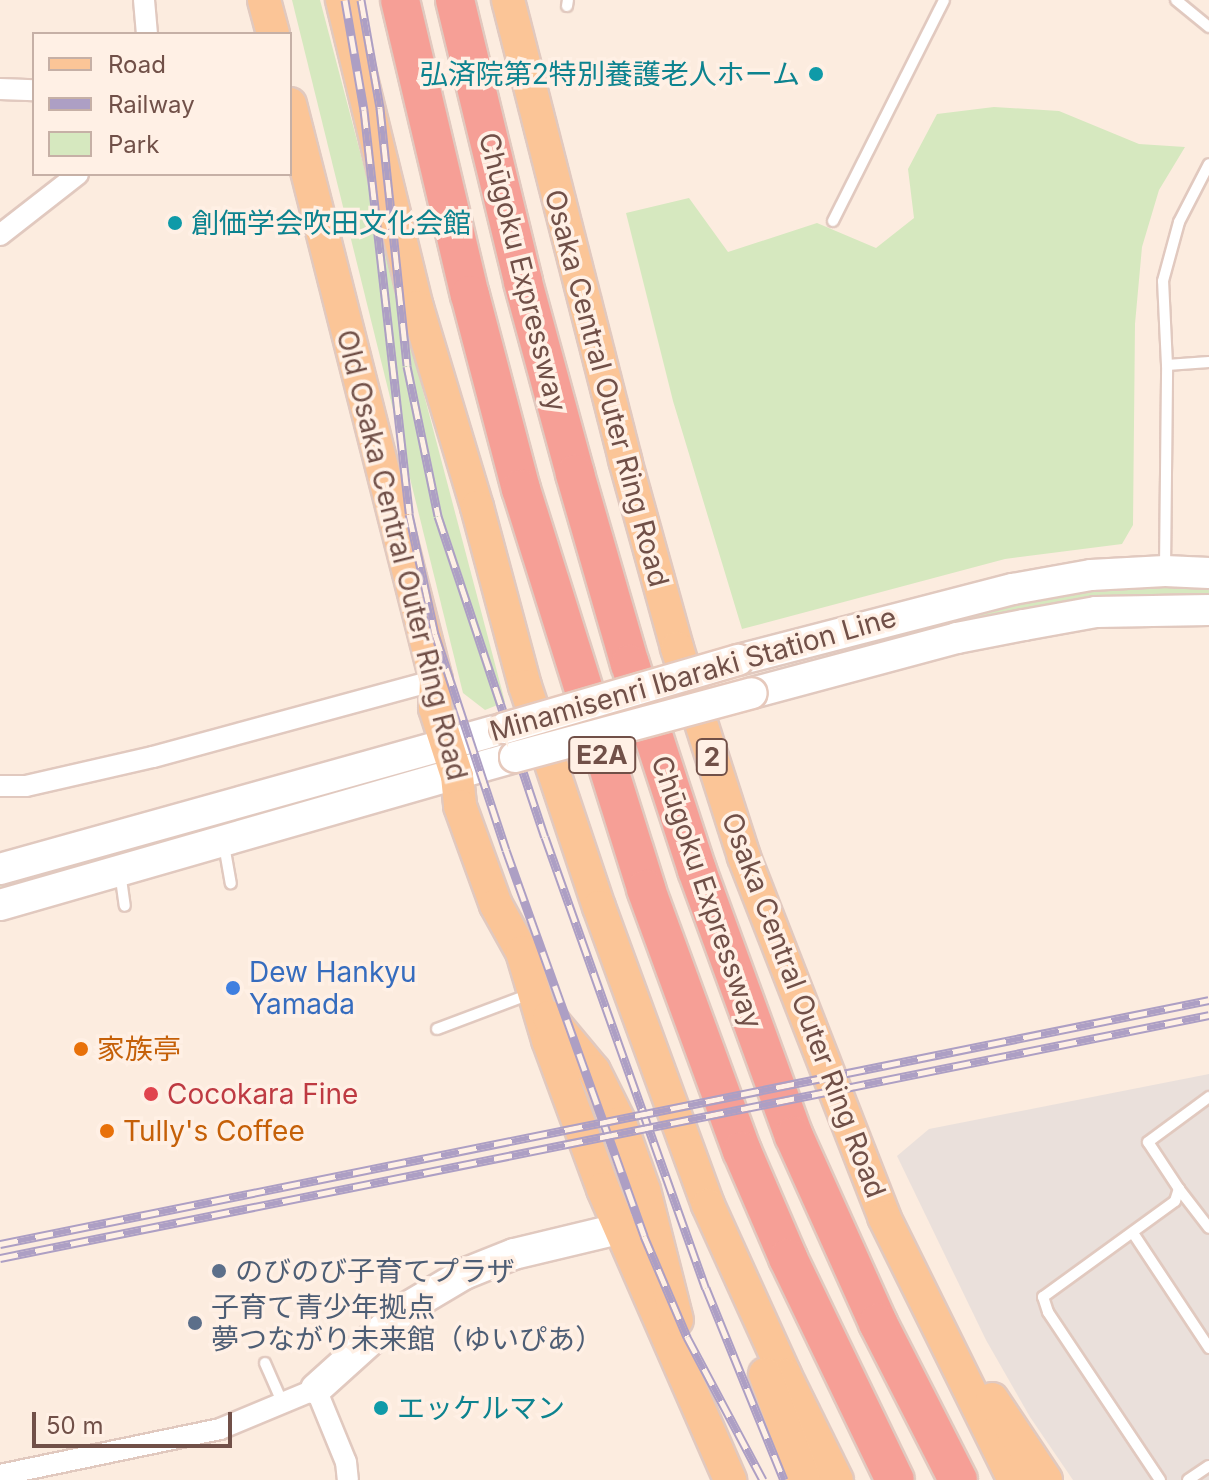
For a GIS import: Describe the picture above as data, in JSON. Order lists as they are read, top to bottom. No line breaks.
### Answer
{"streets":{"highway":["Chūgoku Expressway","E2A"],"main road":["Osaka Central Outer Ring Road","Old Osaka Central Outer Ring Road","Minamisenri Ibaraki Station Line","2"]},"crossings":[["Old Osaka Central Outer Ring Road","Minamisenri Ibaraki Station Line"]],"places":["弘済院第2特別養護老人ホーム","創価学会吹田文化会館","Dew Hankyu Yamada","家族亭","Cocokara Fine","Tully's Coffee","のびのび子育てプラザ","子育て青少年拠点 夢つながり未来館（ゆいぴあ）","エッケルマン"],"legend":["Road","Railway","Park"],"scale_bar":"50 m"}
